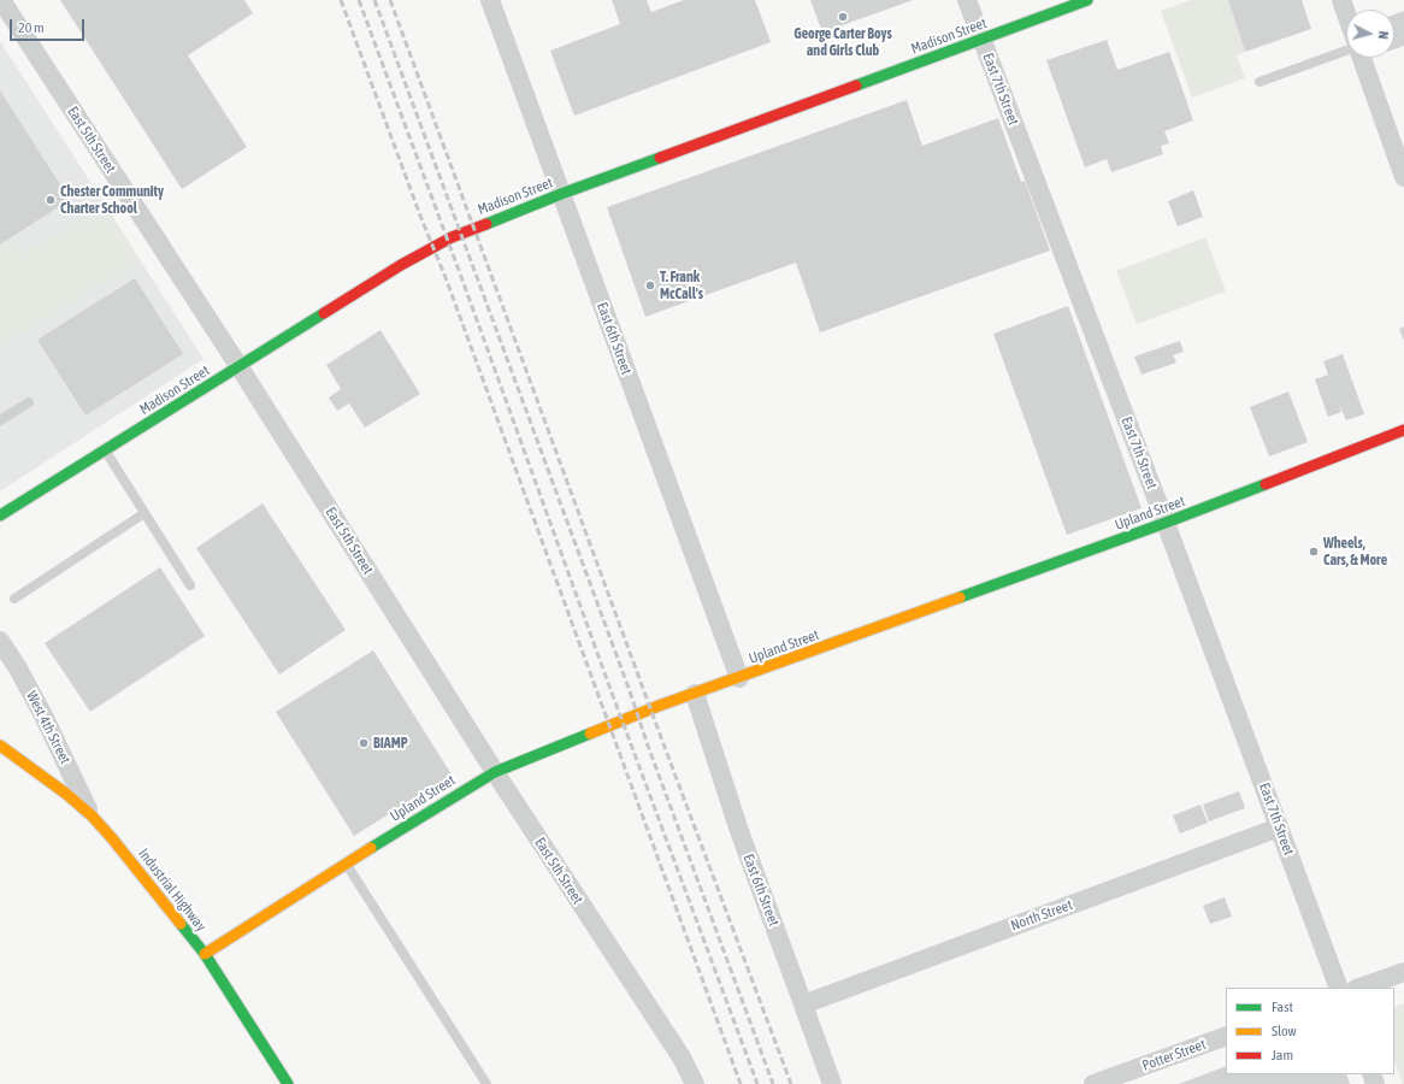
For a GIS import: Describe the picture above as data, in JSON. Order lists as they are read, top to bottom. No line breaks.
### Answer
{"streets":{"street":["Madison Street","East 7th Street","East 5th Street","East 6th Street","Upland Street","West 4th Street","Industrial Highway","North Street","Potter Street"]},"crossings":[["Madison Street","East 7th Street"],["Madison Street","East 5th Street"],["Madison Street","East 6th Street"],["East 7th Street","Upland Street"],["East 7th Street","North Street"],["East 5th Street","Upland Street"],["East 6th Street","Upland Street"],["East 6th Street","North Street"],["Upland Street","Industrial Highway"],["West 4th Street","Industrial Highway"]],"places":["George Carter Boys and Girls Club","Chester Community Charter School","T. Frank McCall's","Wheels, Cars, & More","BIAMP"],"legend":["Fast","Slow","Jam"],"scale_bar":"20 m","north":"right"}
